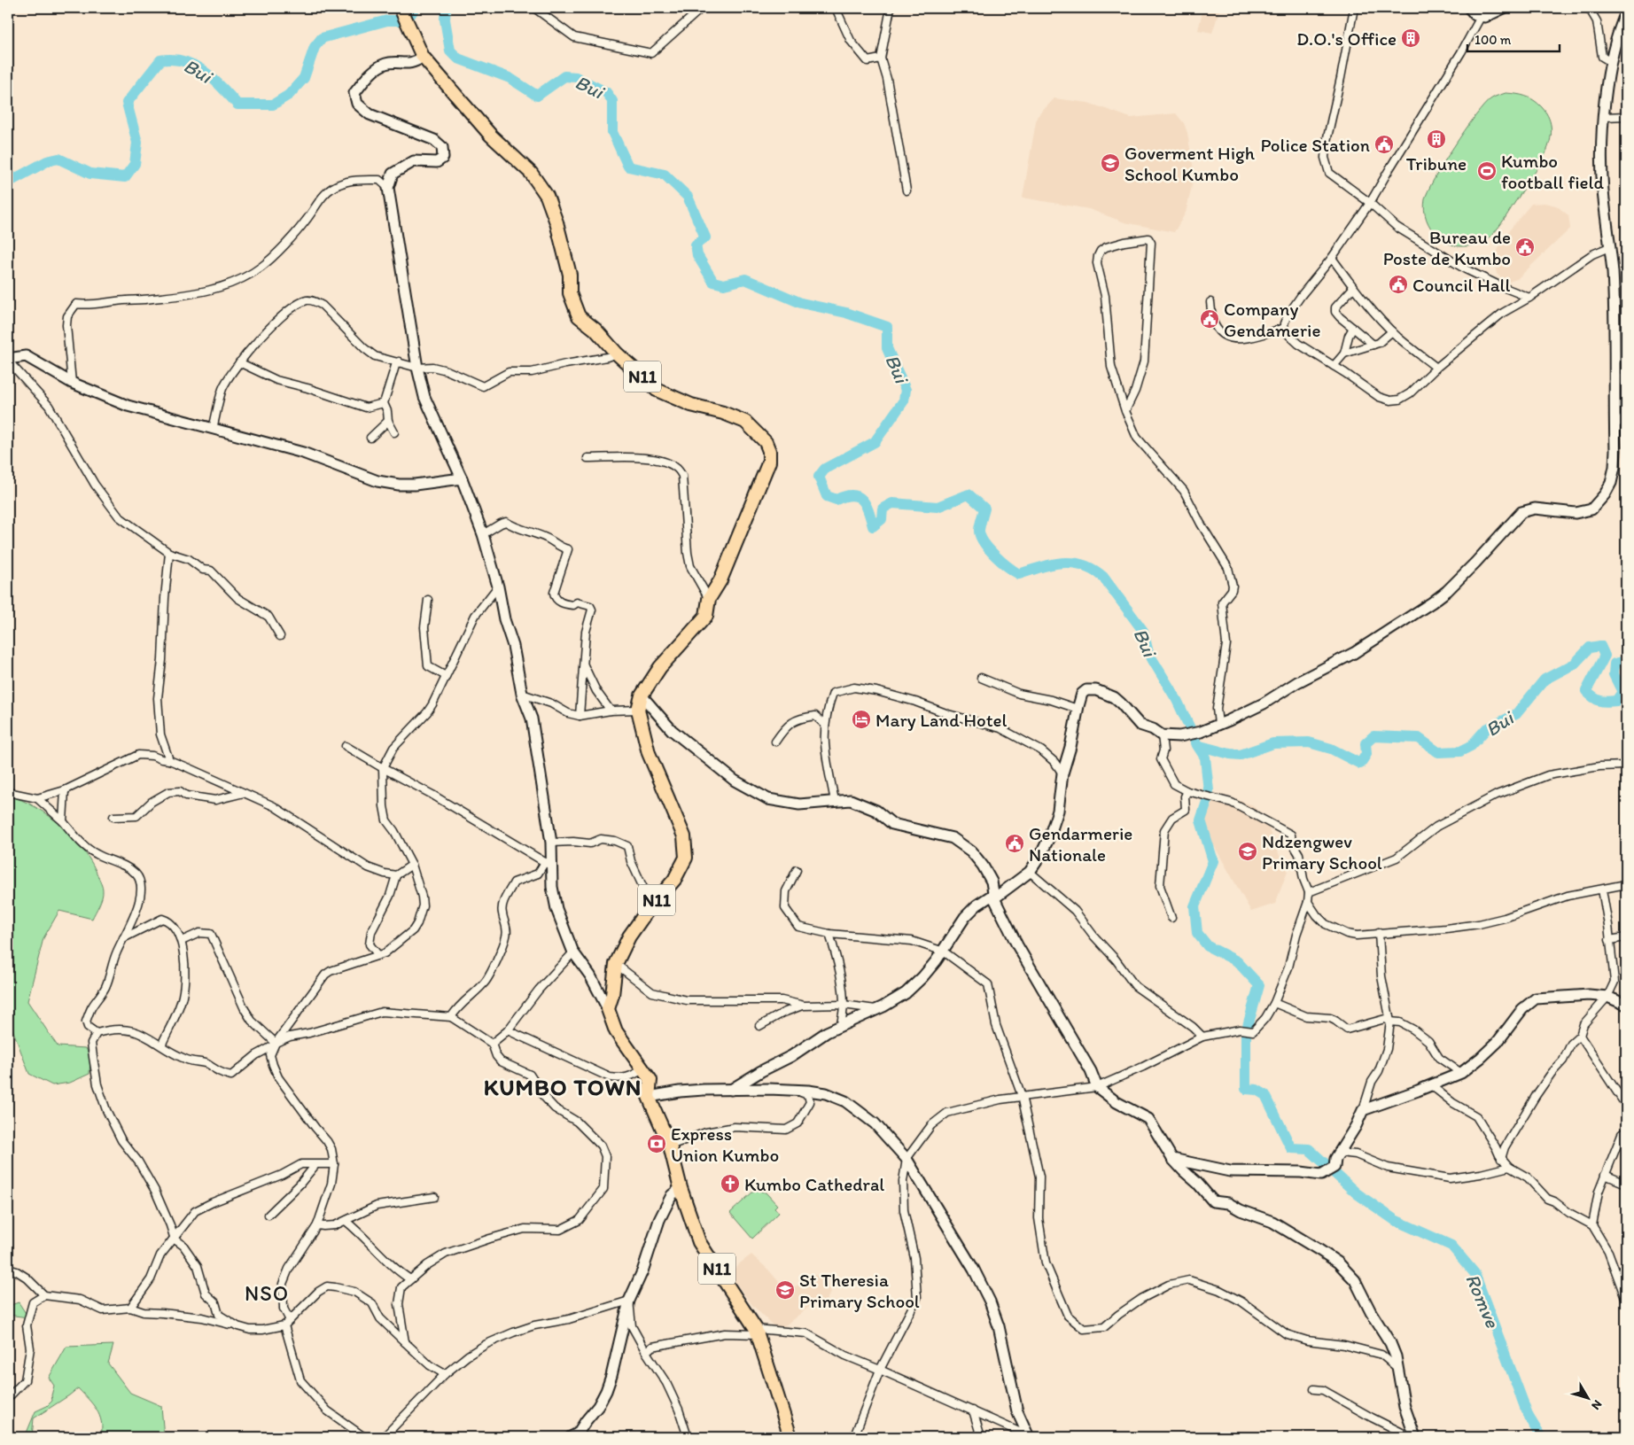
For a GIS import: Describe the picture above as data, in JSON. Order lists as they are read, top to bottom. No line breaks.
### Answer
{"streets":{"highway":["N11"]},"districts":["KUMBO TOWN","NSO"],"water":["Bui","Romve"],"places":{"building":["D.O.'s Office","Tribune"],"public building":["Police Station","Bureau de Poste de Kumbo","Council Hall","Company Gendamerie","Gendarmerie Nationale"],"school or university":["Goverment High School Kumbo","Ndzengwev Primary School","St Theresia Primary School"],"sports":["Kumbo football field"],"hotel":["Mary Land Hotel"],"bank":["Express Union Kumbo"],"church":["Kumbo Cathedral"]},"scale_bar":"100 m","north":"bottom right"}
